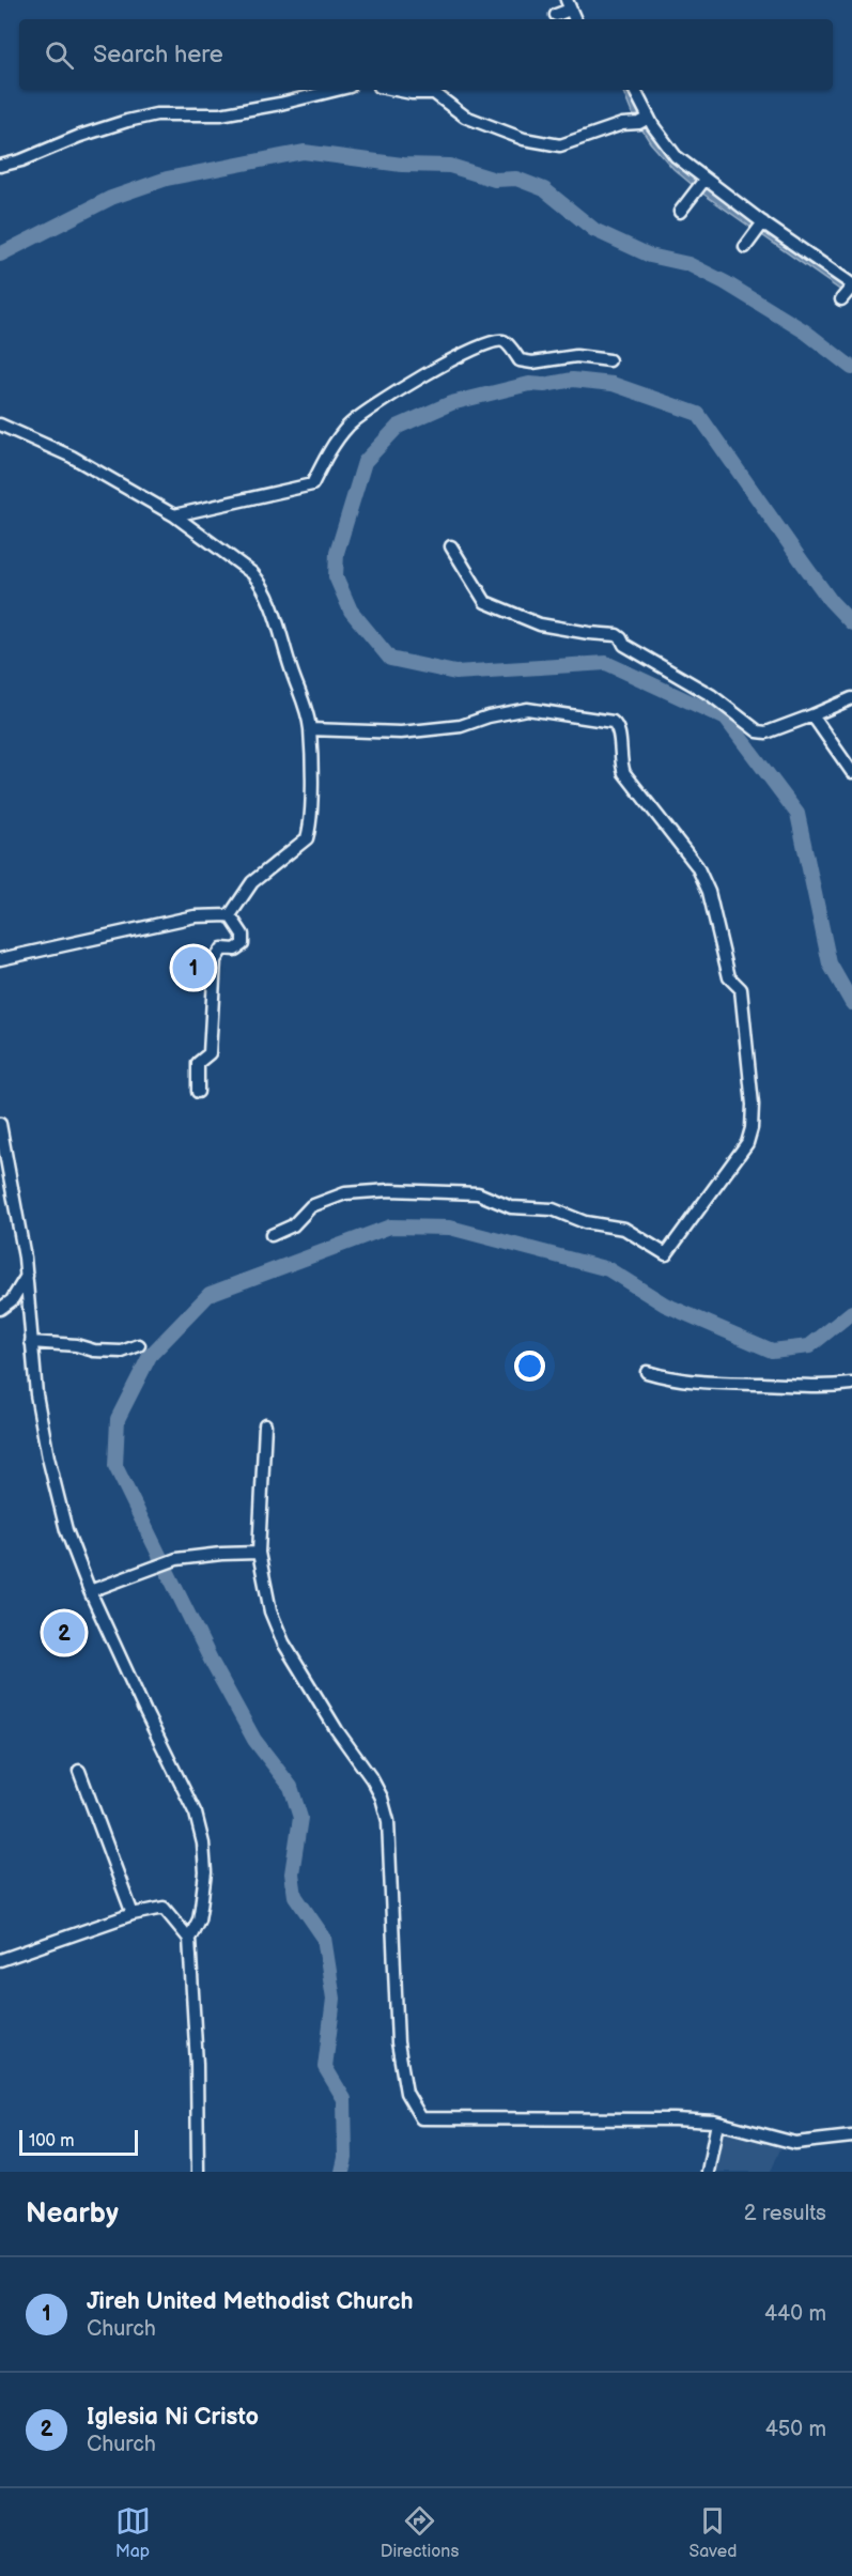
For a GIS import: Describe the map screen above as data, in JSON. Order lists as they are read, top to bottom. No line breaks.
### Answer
{"scale_bar":"100 m","page":{"search":"Search here","pins":["1","2"],"scale":"100 m","heading":["Nearby","2 results"],"list":[{"mark":"1","name":"Jireh United Methodist Church","note":"Church","value":"440 m"},{"mark":"2","name":"Iglesia Ni Cristo","note":"Church","value":"450 m"}],"nav":["Map","Directions","Saved"]}}
